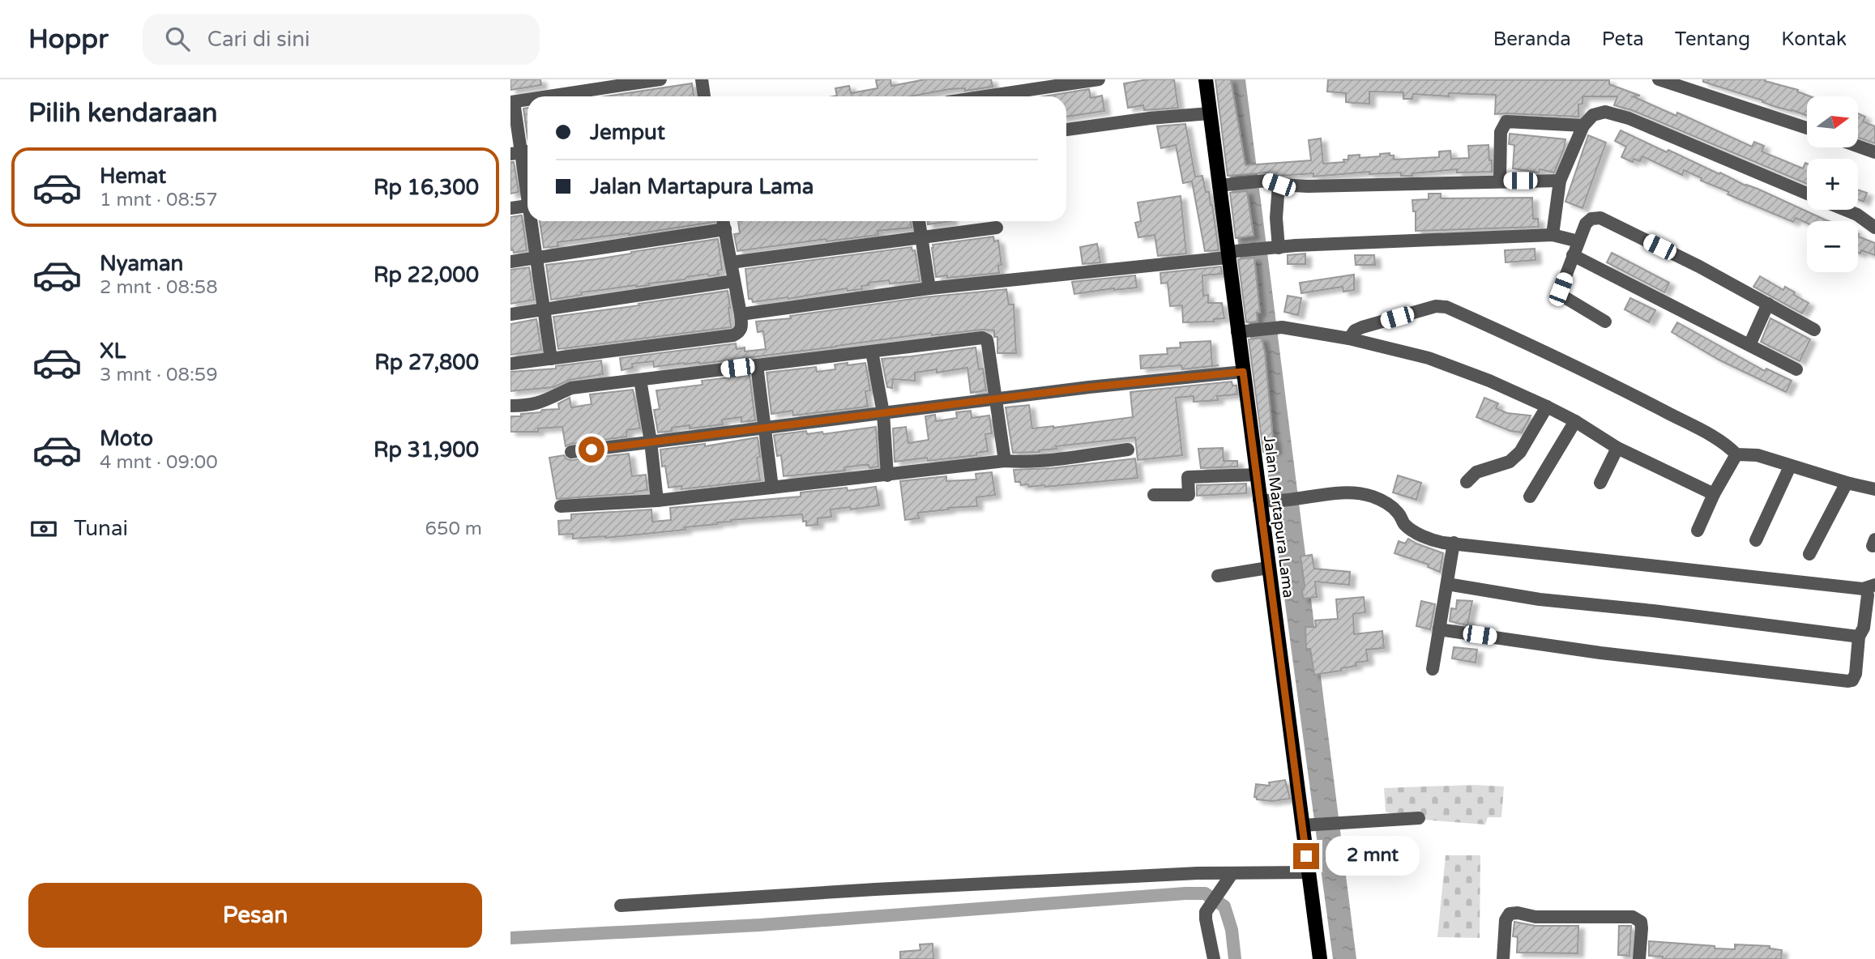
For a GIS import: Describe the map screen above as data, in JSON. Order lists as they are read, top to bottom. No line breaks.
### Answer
{"streets":{"main road":["Jalan Martapura Lama"]},"north":"right","page":{"header":"Hoppr","search":"Cari di sini","nav":["Beranda","Peta","Tentang","Kontak"],"heading":"Pilih kendaraan","map_buttons":["+","−"],"banner":["Jemput","Jalan Martapura Lama"],"list":[{"name":"Hemat","note":"1 mnt · 08:57","value":"Rp 16,300"},{"name":"Nyaman","note":"2 mnt · 08:58","value":"Rp 22,000"},{"name":"XL","note":"3 mnt · 08:59","value":"Rp 27,800"},{"name":"Moto","note":"4 mnt · 09:00","value":"Rp 31,900"}],"pay":["Tunai","650 m"],"bubble":"2 mnt","buttons":"Pesan"}}
